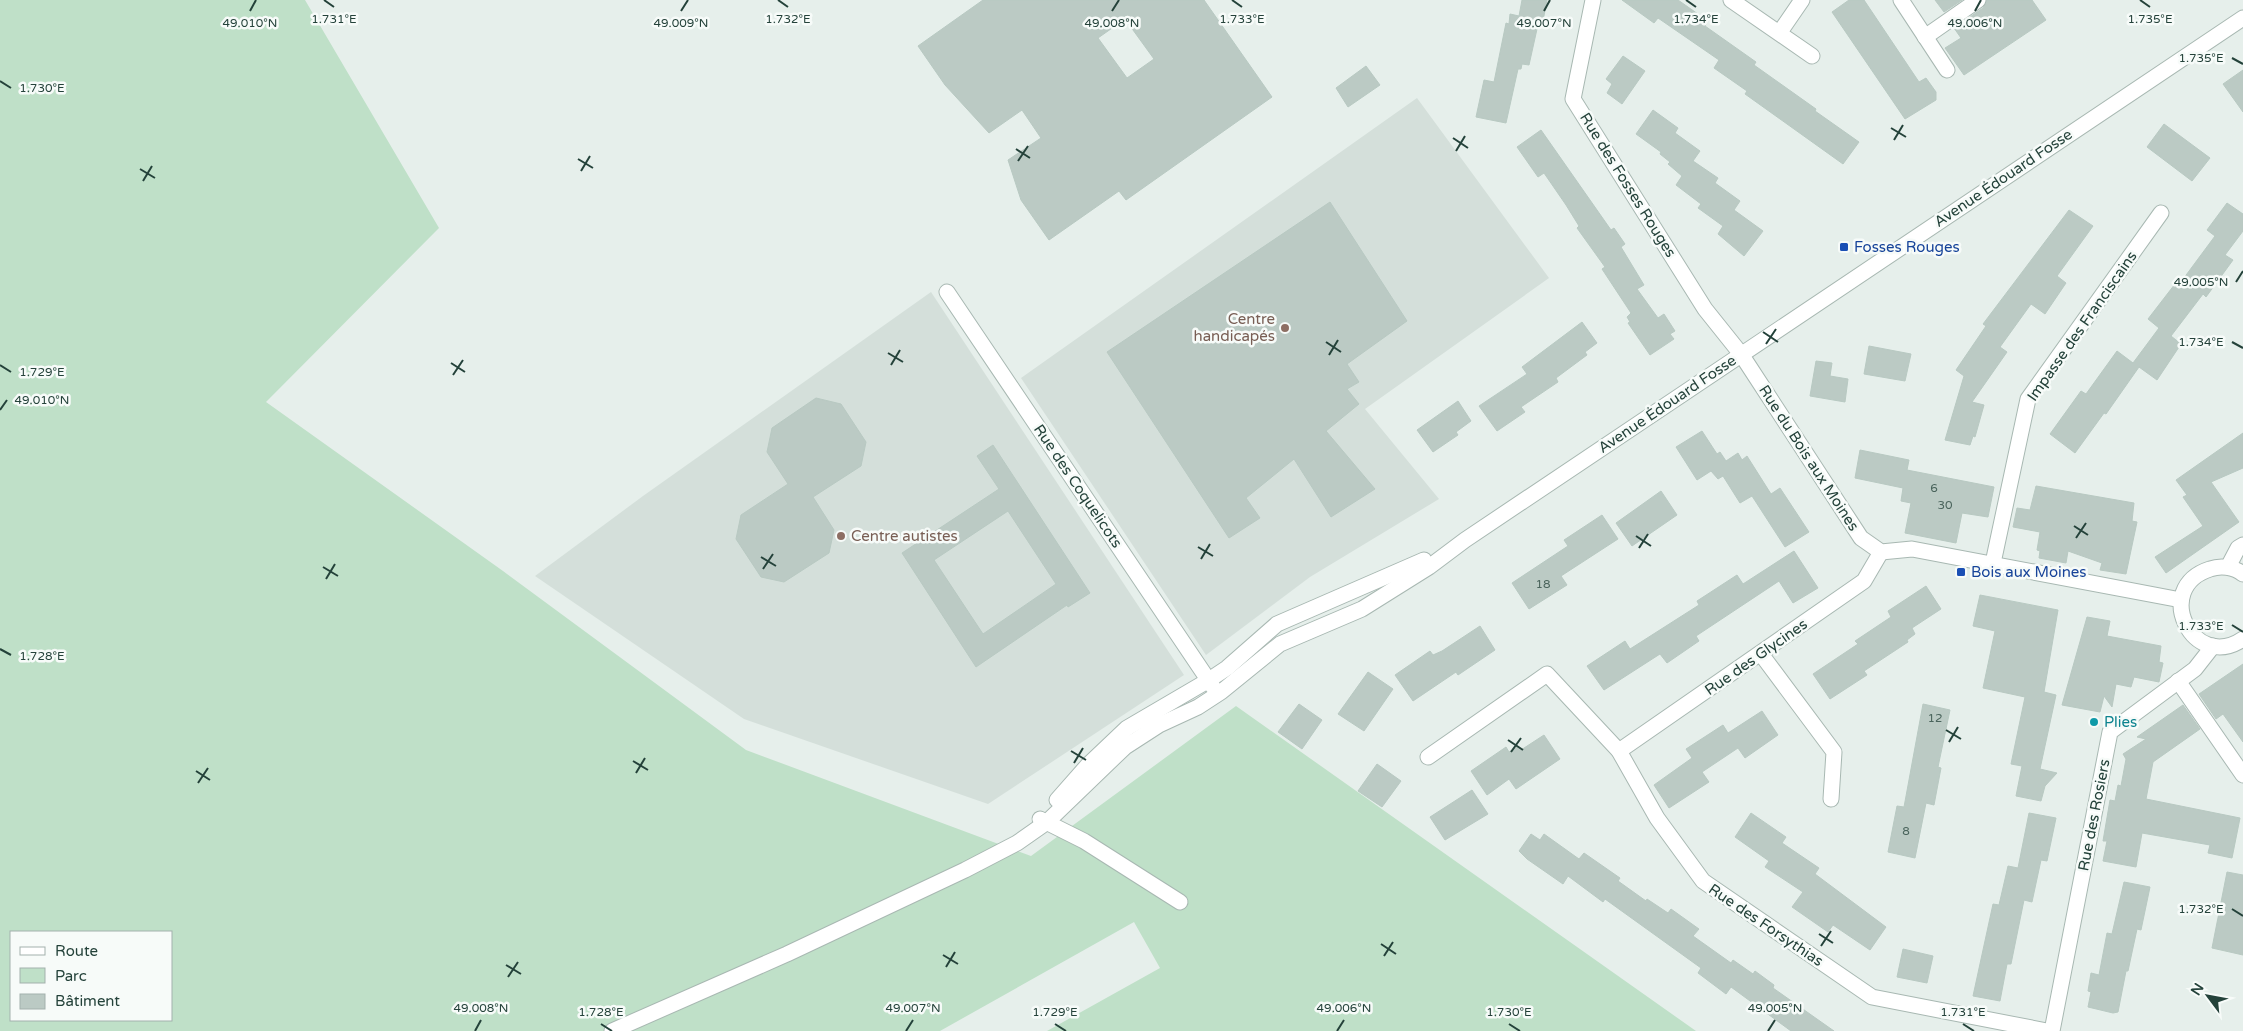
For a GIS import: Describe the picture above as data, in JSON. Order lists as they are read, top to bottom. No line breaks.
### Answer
{"streets":{"street":["Avenue Édouard Fosse","Rue des Fosses Rouges","Impasse des Franciscains","Rue du Bois aux Moines","Rue des Coquelicots","Rue des Glycines","Rue des Rosiers","Rue des Forsythias"]},"crossings":[["Avenue Édouard Fosse","Rue des Fosses Rouges"],["Avenue Édouard Fosse","Rue du Bois aux Moines"],["Avenue Édouard Fosse","Rue des Coquelicots"],["Rue des Fosses Rouges","Rue du Bois aux Moines"],["Rue du Bois aux Moines","Rue des Glycines"],["Rue des Glycines","Rue des Forsythias"]],"places":{"transit":["Fosses Rouges","Bois aux Moines"],"other":["Centre handicapés","Centre autistes","Plies"]},"house_numbers":["6","30","18","12","8"],"legend":["Route","Parc","Bâtiment"],"north":"top left","coordinates":["1.731°E","1.734°E","1.732°E","1.733°E","1.735°E","49.010°N","49.009°N","49.008°N","49.007°N","49.006°N","1.730°E","49.005°N","1.729°E","1.728°E"]}
